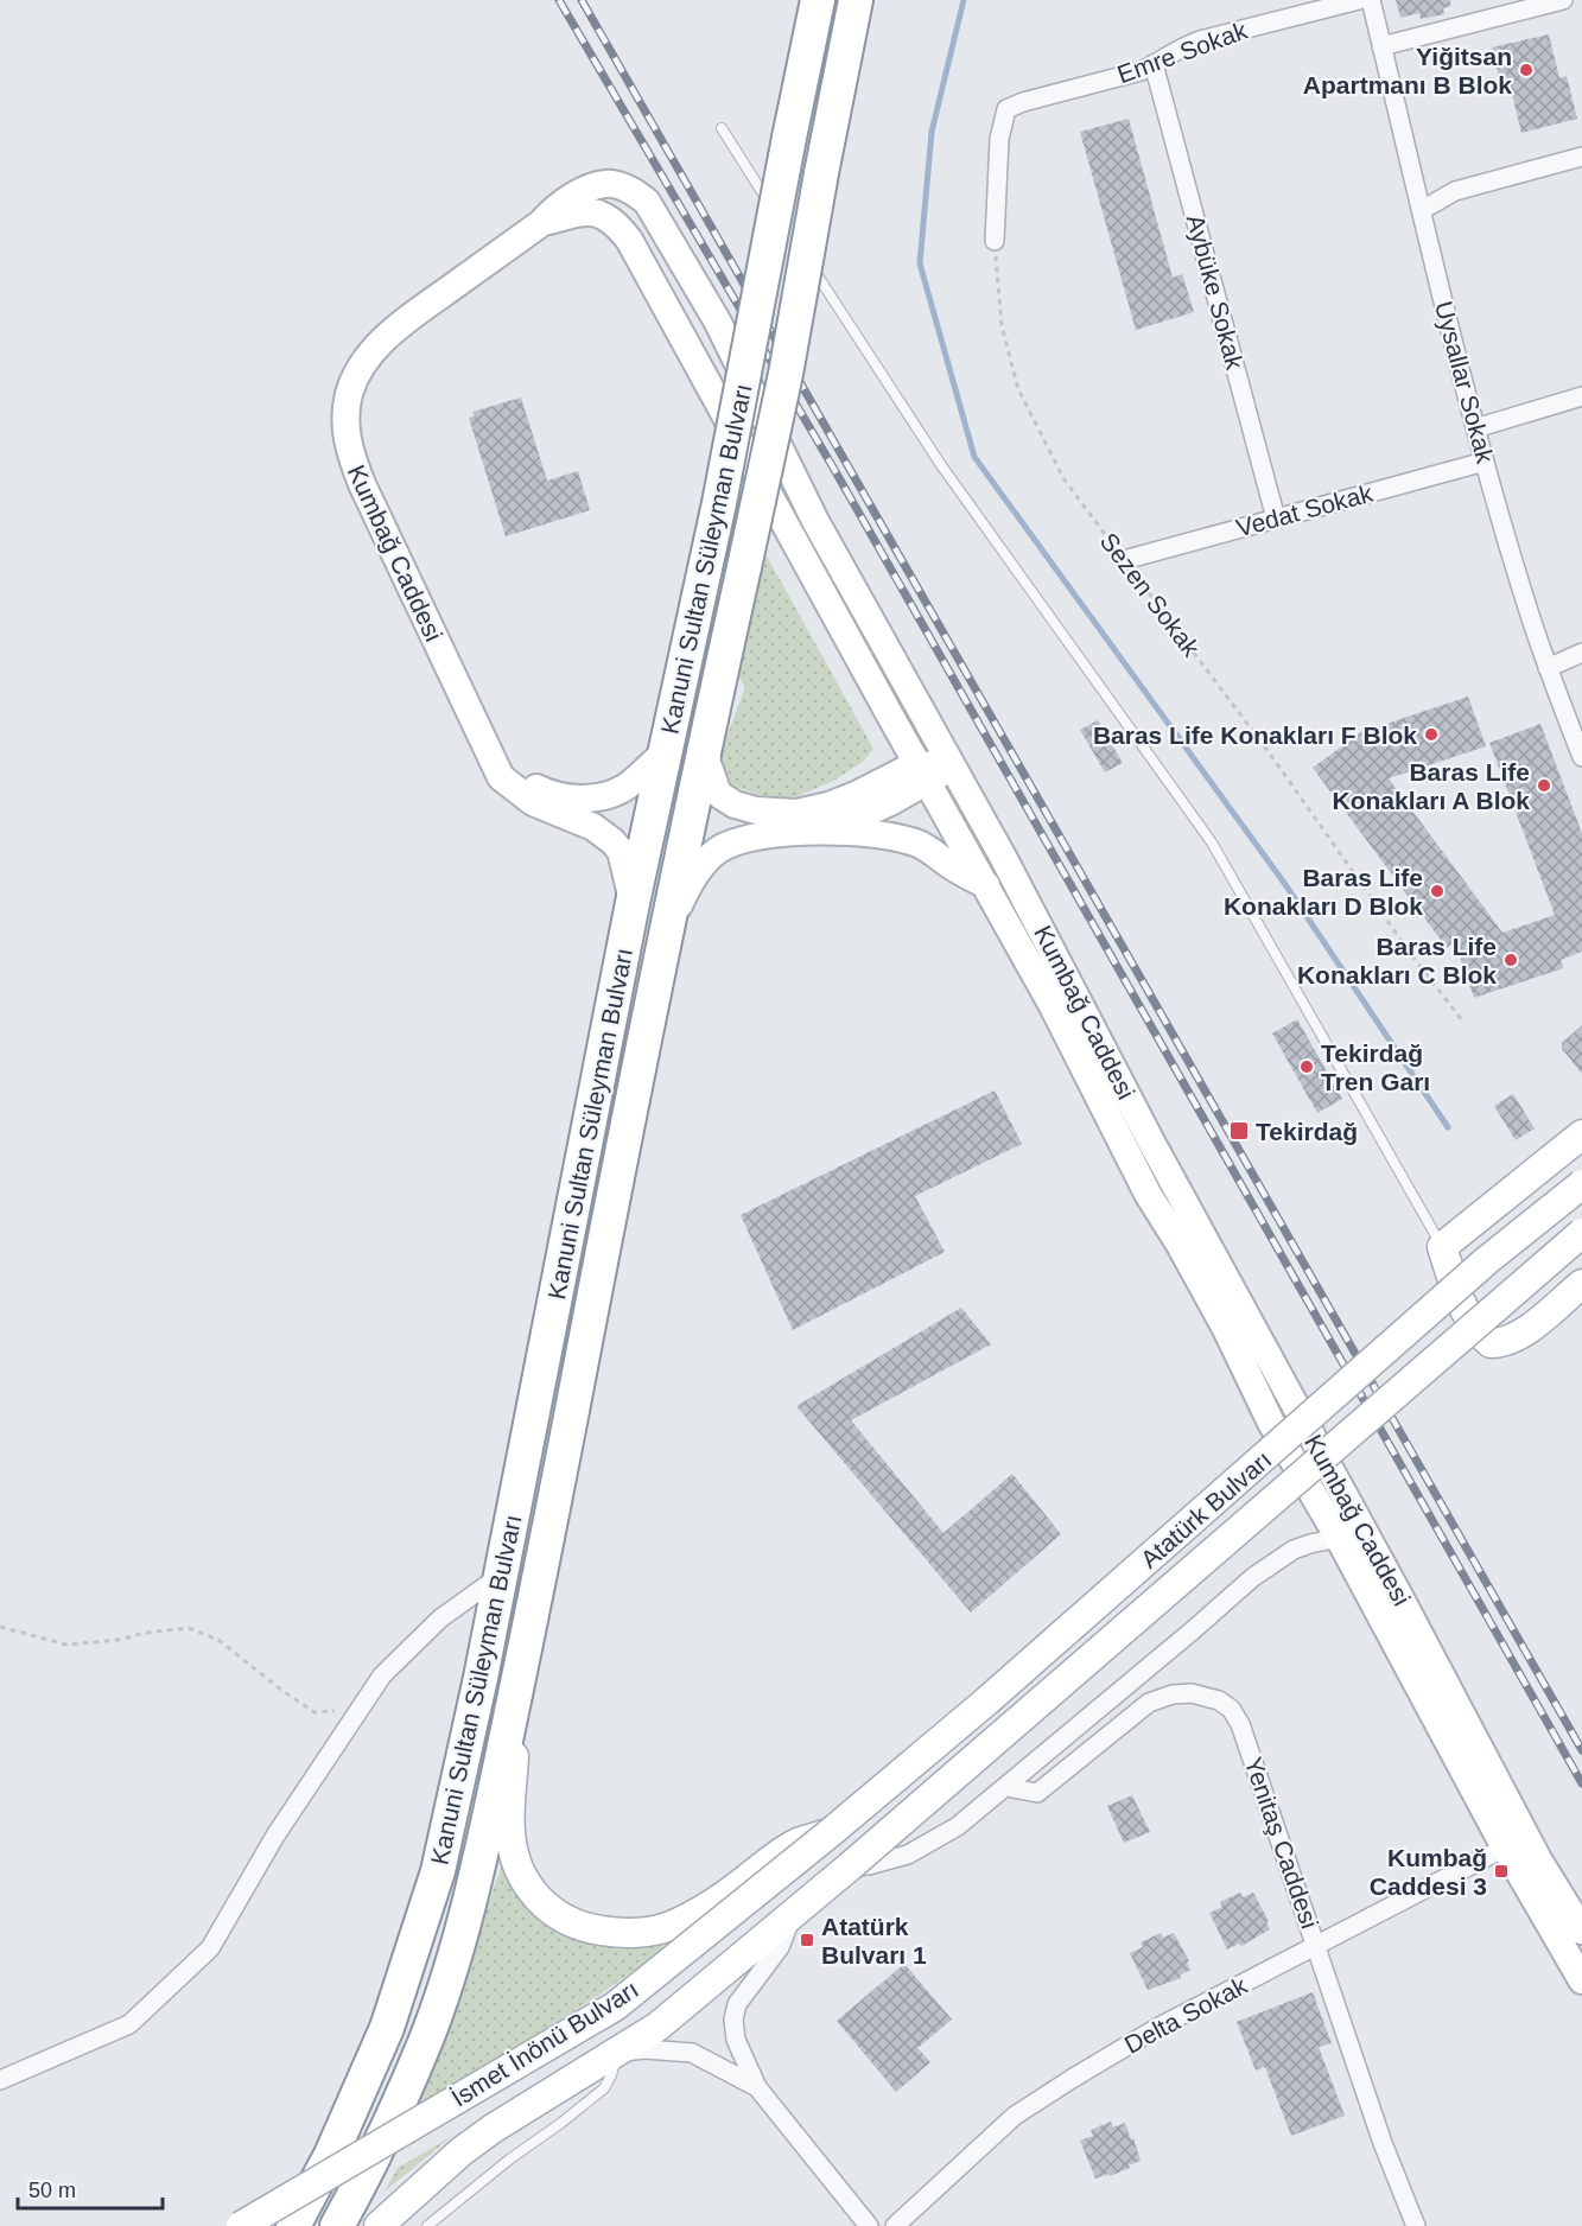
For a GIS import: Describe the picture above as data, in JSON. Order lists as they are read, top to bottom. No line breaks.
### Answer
{"streets":{"highway":["Kanuni Sultan Süleyman Bulvarı"],"main road":["Atatürk Bulvarı","İsmet İnönü Bulvarı"],"street":["Emre Sokak","Aybüke Sokak","Uysallar Sokak","Vedat Sokak","Kumbağ Caddesi","Yenitaş Caddesi","Delta Sokak"],"path":["Sezen Sokak"]},"crossings":[["Emre Sokak","Aybüke Sokak"],["Emre Sokak","Sezen Sokak"],["Aybüke Sokak","Vedat Sokak"],["Uysallar Sokak","Vedat Sokak"],["Vedat Sokak","Sezen Sokak"],["Kumbağ Caddesi","Kanuni Sultan Süleyman Bulvarı"],["Kumbağ Caddesi","Delta Sokak"],["Atatürk Bulvarı","İsmet İnönü Bulvarı"],["Yenitaş Caddesi","Delta Sokak"]],"places":{"other":["Yiğitsan Apartmanı B Blok","Baras Life Konakları F Blok","Baras Life Konakları A Blok","Baras Life Konakları D Blok","Baras Life Konakları C Blok","Tekirdağ Tren Garı"],"transit":["Tekirdağ","Kumbağ Caddesi 3","Atatürk Bulvarı 1"]},"scale_bar":"50 m"}
